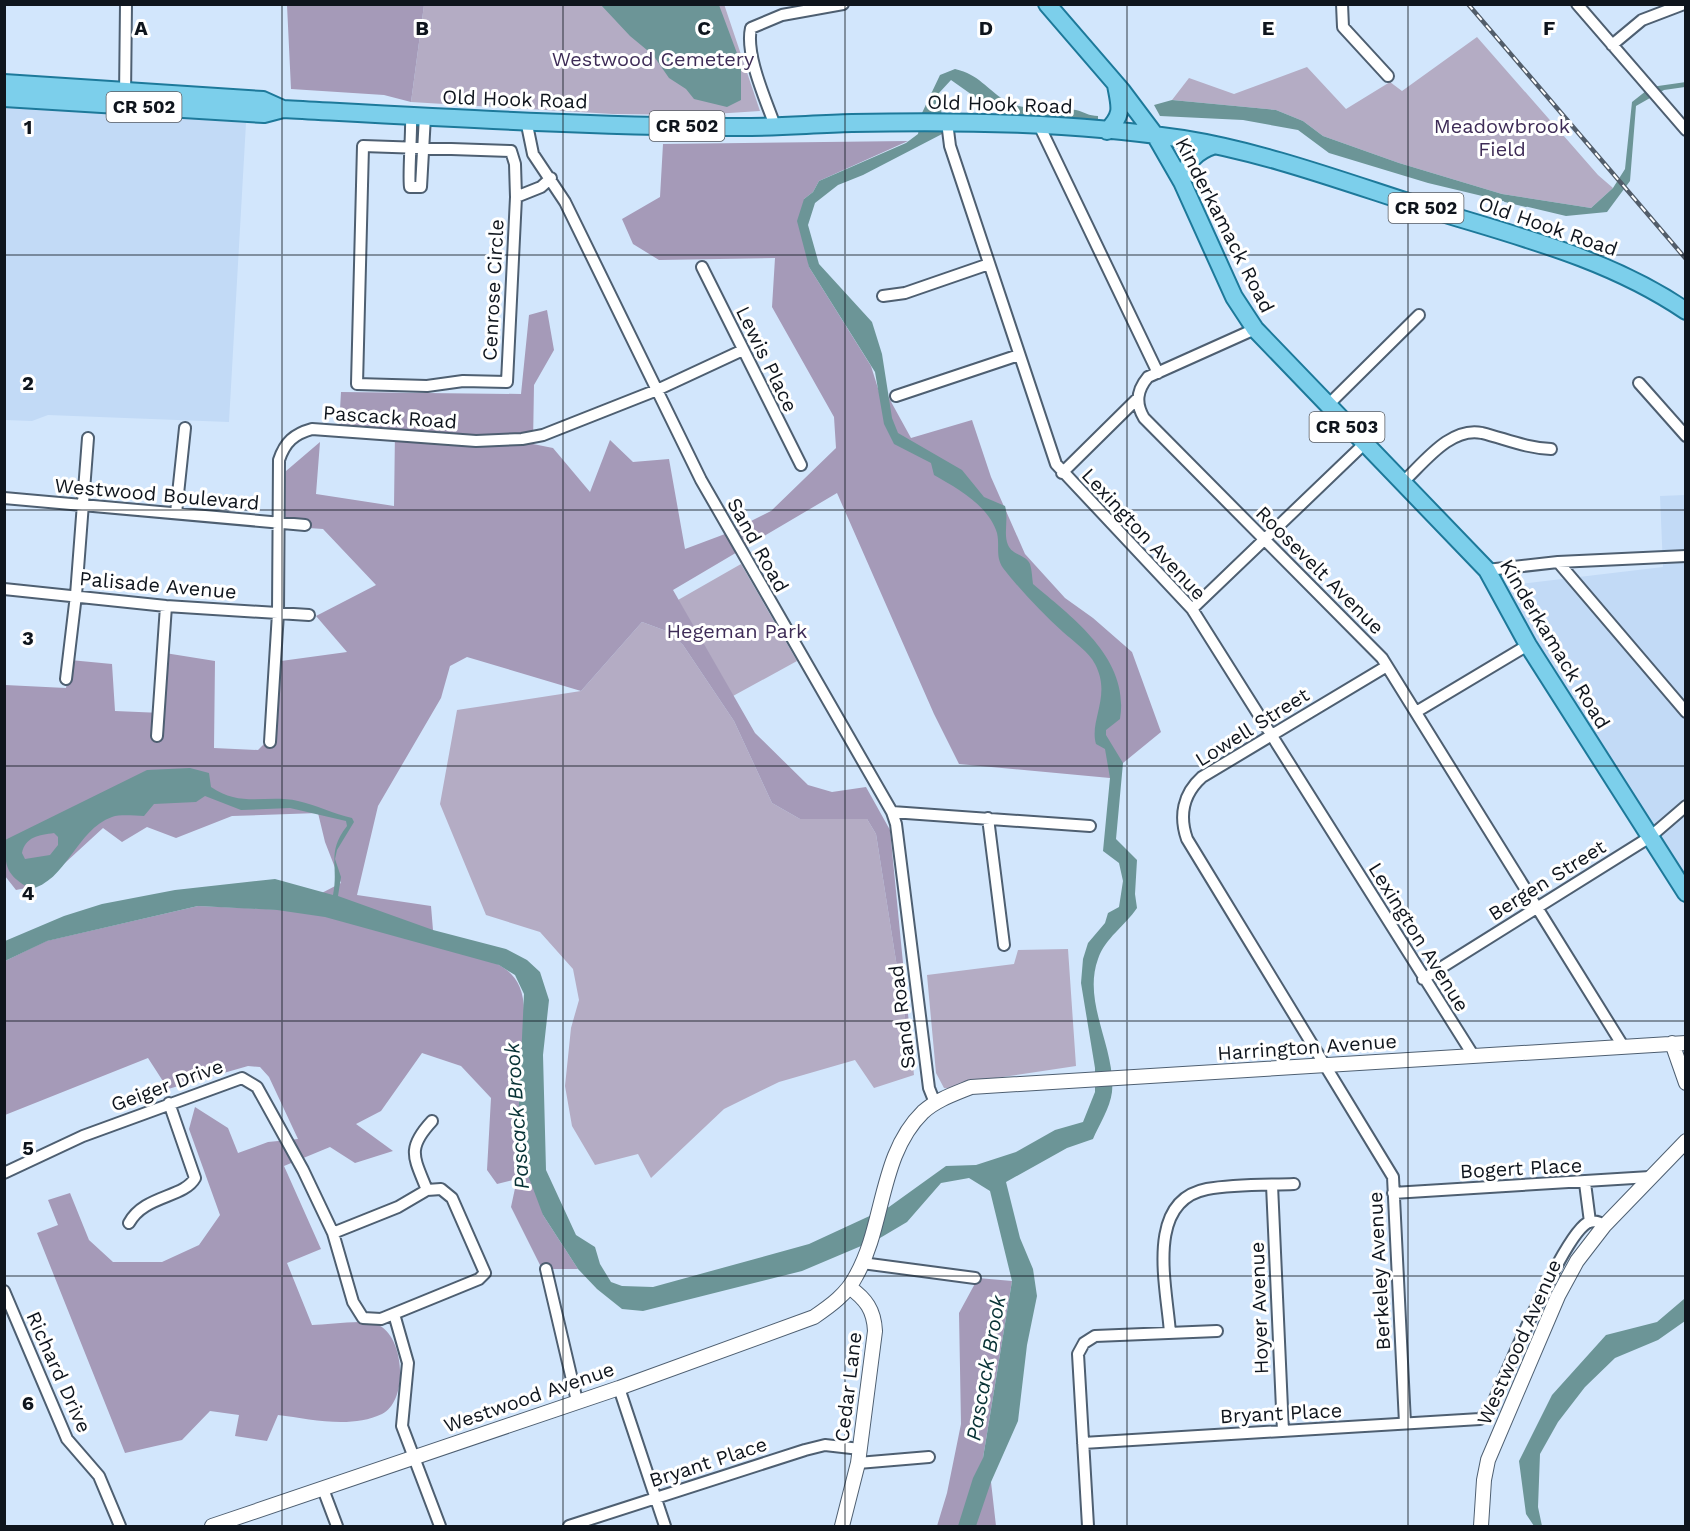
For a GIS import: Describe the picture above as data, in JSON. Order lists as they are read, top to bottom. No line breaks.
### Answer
{"streets":{"main road":["Old Hook Road","CR 502","Kinderkamack Road","CR 503"],"street":["Cenrose Circle","Lewis Place","Pascack Road","Westwood Boulevard","Lexington Avenue","Sand Road","Roosevelt Avenue","Palisade Avenue","Lowell Street","Bergen Street","Harrington Avenue","Geiger Drive","Bogert Place","Berkeley Avenue","Hoyer Avenue","Westwood Avenue","Richard Drive","Cedar Lane","Bryant Place"]},"crossings":[["Old Hook Road","Kinderkamack Road"],["Old Hook Road","Lexington Avenue"],["Old Hook Road","Sand Road"],["Kinderkamack Road","Bergen Street"],["Lewis Place","Pascack Road"],["Pascack Road","Westwood Boulevard"],["Pascack Road","Sand Road"],["Pascack Road","Palisade Avenue"],["Lexington Avenue","Lowell Street"],["Lexington Avenue","Bergen Street"],["Lexington Avenue","Harrington Avenue"],["Sand Road","Harrington Avenue"],["Roosevelt Avenue","Lowell Street"],["Roosevelt Avenue","Bergen Street"],["Roosevelt Avenue","Harrington Avenue"],["Lowell Street","Berkeley Avenue"],["Harrington Avenue","Berkeley Avenue"],["Bogert Place","Berkeley Avenue"],["Bogert Place","Westwood Avenue"],["Berkeley Avenue","Bryant Place"],["Hoyer Avenue","Bryant Place"],["Westwood Avenue","Cedar Lane"],["Cedar Lane","Bryant Place"]],"water":["Pascack Brook"],"parks":["Westwood Cemetery","Meadowbrook Field","Hegeman Park"],"grid":{"columns":["A","B","C","D","E","F"],"rows":["1","2","3","4","5","6"]}}
